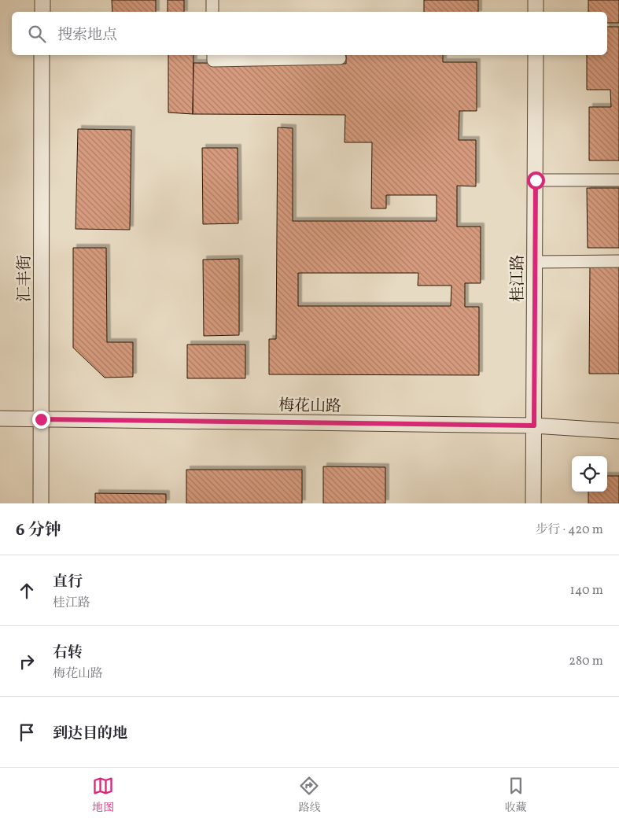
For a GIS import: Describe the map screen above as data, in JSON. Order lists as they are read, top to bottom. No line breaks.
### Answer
{"streets":{"street":["汇丰街","桂江路","梅花山路"]},"crossings":[["汇丰街","梅花山路"],["桂江路","梅花山路"]],"page":{"search":"搜索地点","heading":["6 分钟","步行 · 420 m"],"list":[["直行","桂江路","140 m"],["右转","梅花山路","280 m"],"到达目的地"],"nav":["地图","路线","收藏"]}}
